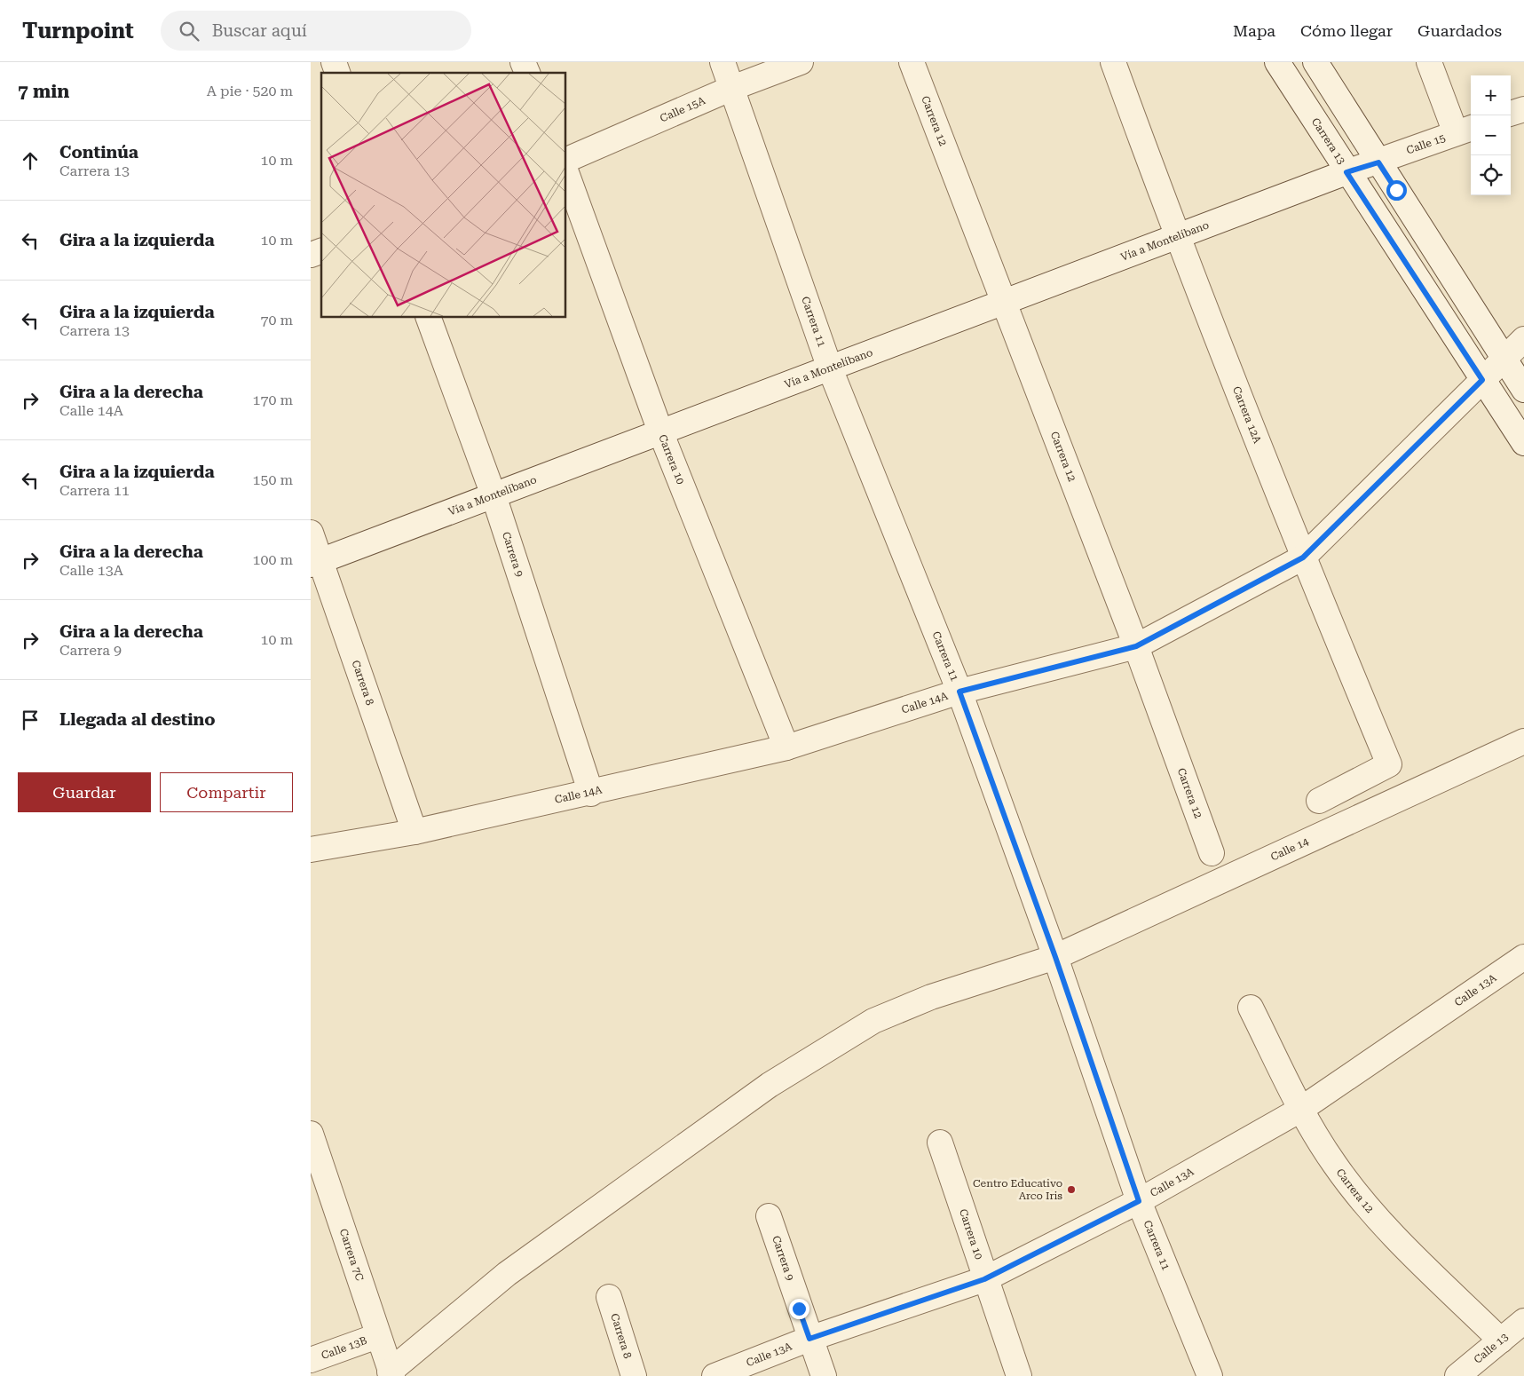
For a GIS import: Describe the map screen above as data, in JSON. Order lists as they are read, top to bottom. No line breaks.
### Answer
{"streets":{"street":["Calle 15A","Carrera 12","Carrera 13","Calle 15","Vía a Montelíbano","Carrera 11","Carrera 12A","Carrera 10","Carrera 9","Carrera 8","Calle 14A","Calle 14","Calle 13A","Carrera 7C","Calle 13B","Calle 13"]},"crossings":[["Calle 15A","Carrera 11"],["Carrera 12","Vía a Montelíbano"],["Carrera 12","Calle 14A"],["Carrera 12","Calle 13A"],["Carrera 12","Calle 13"],["Carrera 13","Calle 15"],["Carrera 13","Vía a Montelíbano"],["Carrera 13","Calle 14A"],["Calle 15","Vía a Montelíbano"],["Vía a Montelíbano","Carrera 11"],["Vía a Montelíbano","Carrera 12A"],["Vía a Montelíbano","Carrera 10"],["Vía a Montelíbano","Carrera 9"],["Vía a Montelíbano","Carrera 8"],["Carrera 11","Calle 14A"],["Carrera 11","Calle 14"],["Carrera 11","Calle 13A"],["Carrera 12A","Calle 14A"],["Carrera 10","Calle 14A"],["Carrera 10","Calle 13A"],["Carrera 9","Calle 14A"],["Carrera 9","Calle 13A"],["Carrera 8","Calle 14A"],["Calle 14","Carrera 7C"],["Carrera 7C","Calle 13B"]],"places":["Centro Educativo Arco Iris"],"page":{"header":"Turnpoint","search":"Buscar aquí","nav":["Mapa","Cómo llegar","Guardados"],"heading":["7 min","A pie · 520 m"],"map_buttons":["+","−"],"list":[["Continúa","Carrera 13","10 m"],["Gira a la izquierda","10 m"],["Gira a la izquierda","Carrera 13","70 m"],["Gira a la derecha","Calle 14A","170 m"],["Gira a la izquierda","Carrera 11","150 m"],["Gira a la derecha","Calle 13A","100 m"],["Gira a la derecha","Carrera 9","10 m"],"Llegada al destino"],"buttons":["Guardar","Compartir"]}}
